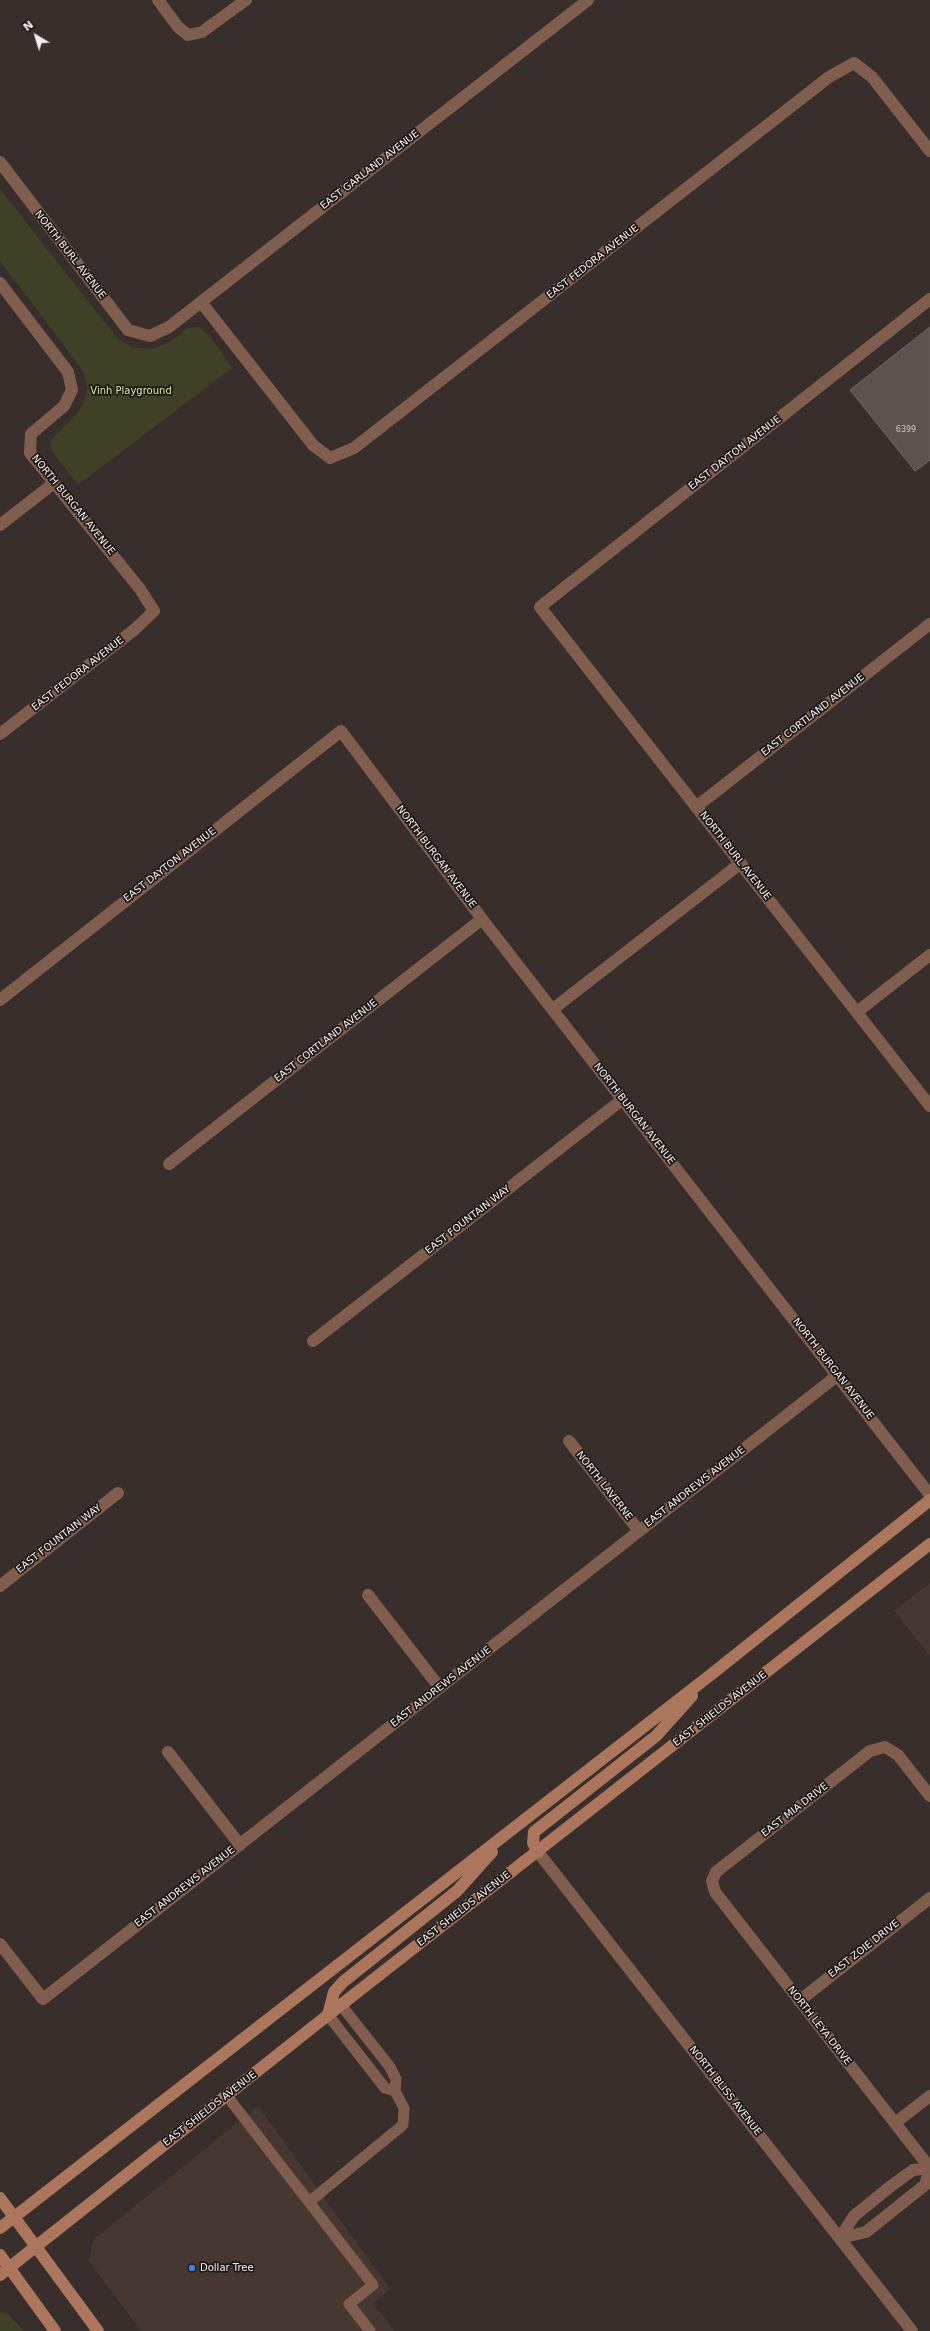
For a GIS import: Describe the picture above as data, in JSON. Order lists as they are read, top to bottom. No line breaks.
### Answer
{"streets":{"main road":["EAST SHIELDS AVENUE"],"street":["EAST GARLAND AVENUE","NORTH BURL AVENUE","EAST FEDORA AVENUE","EAST DAYTON AVENUE","NORTH BURGAN AVENUE","EAST CORTLAND AVENUE","EAST FOUNTAIN WAY","NORTH LAVERNE","EAST ANDREWS AVENUE","EAST MIA DRIVE","EAST ZOIE DRIVE","NORTH LEYA DRIVE","NORTH BLISS AVENUE"]},"crossings":[["EAST GARLAND AVENUE","NORTH BURL AVENUE"],["EAST GARLAND AVENUE","EAST FEDORA AVENUE"],["NORTH BURL AVENUE","EAST DAYTON AVENUE"],["NORTH BURL AVENUE","EAST CORTLAND AVENUE"],["EAST FEDORA AVENUE","NORTH BURGAN AVENUE"],["EAST DAYTON AVENUE","NORTH BURGAN AVENUE"],["NORTH BURGAN AVENUE","EAST CORTLAND AVENUE"],["NORTH BURGAN AVENUE","EAST FOUNTAIN WAY"],["NORTH BURGAN AVENUE","EAST ANDREWS AVENUE"],["NORTH LAVERNE","EAST ANDREWS AVENUE"],["EAST SHIELDS AVENUE","NORTH BLISS AVENUE"],["EAST MIA DRIVE","NORTH LEYA DRIVE"],["EAST ZOIE DRIVE","NORTH LEYA DRIVE"]],"parks":["Vinh Playground"],"places":["Dollar Tree"],"house_numbers":["6399"],"north":"top left"}
